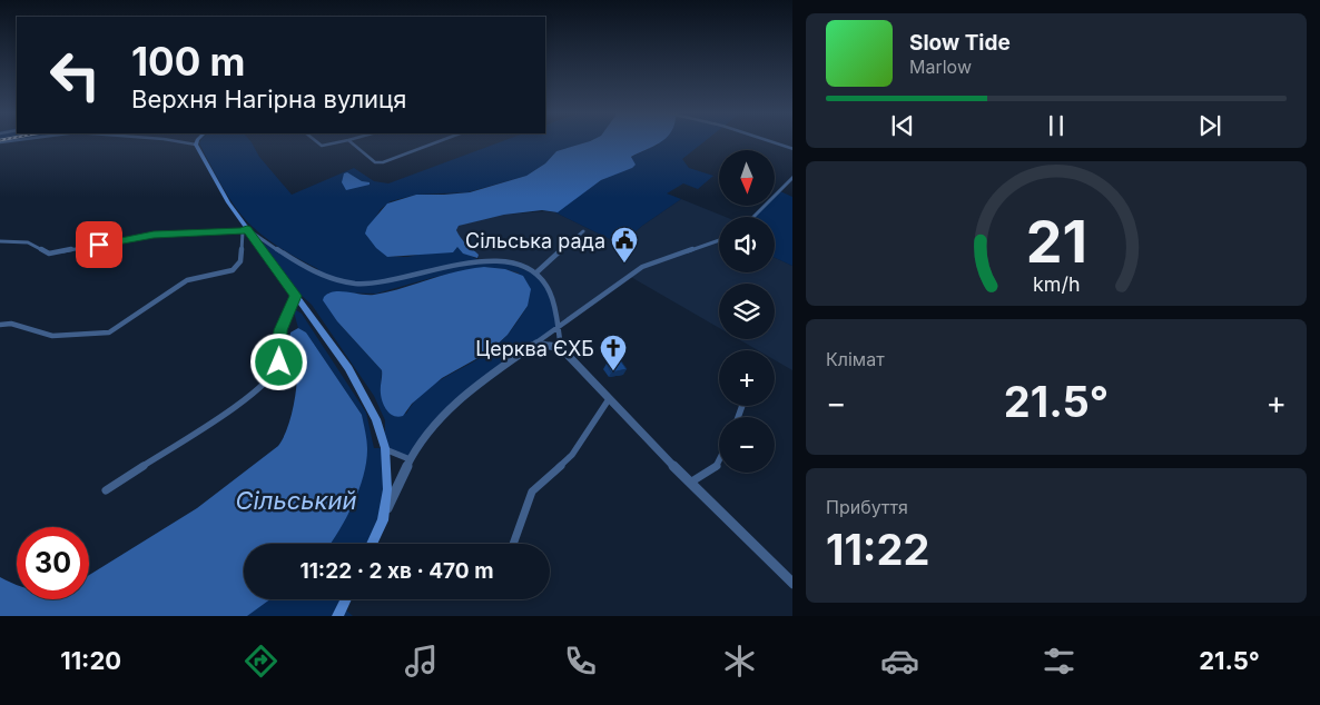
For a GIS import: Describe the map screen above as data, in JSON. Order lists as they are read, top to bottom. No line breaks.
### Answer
{"water":["Сільський"],"places":{"public building":["Сільська рада"],"church":["Церква ЄХБ"]},"north":"bottom","page":{"turn":["100 m","Верхня Нагірна вулиця"],"song":["Slow Tide","Marlow"],"map_buttons":["+","−"],"tile":["Клімат",["Прибуття","11:22"]],"heat":["−","21.5°","+"],"limit":"30","trip":"11:22 · 2 хв · 470 m","tabs":["11:20","21.5°"],"gauge":["21","km/h"]}}
